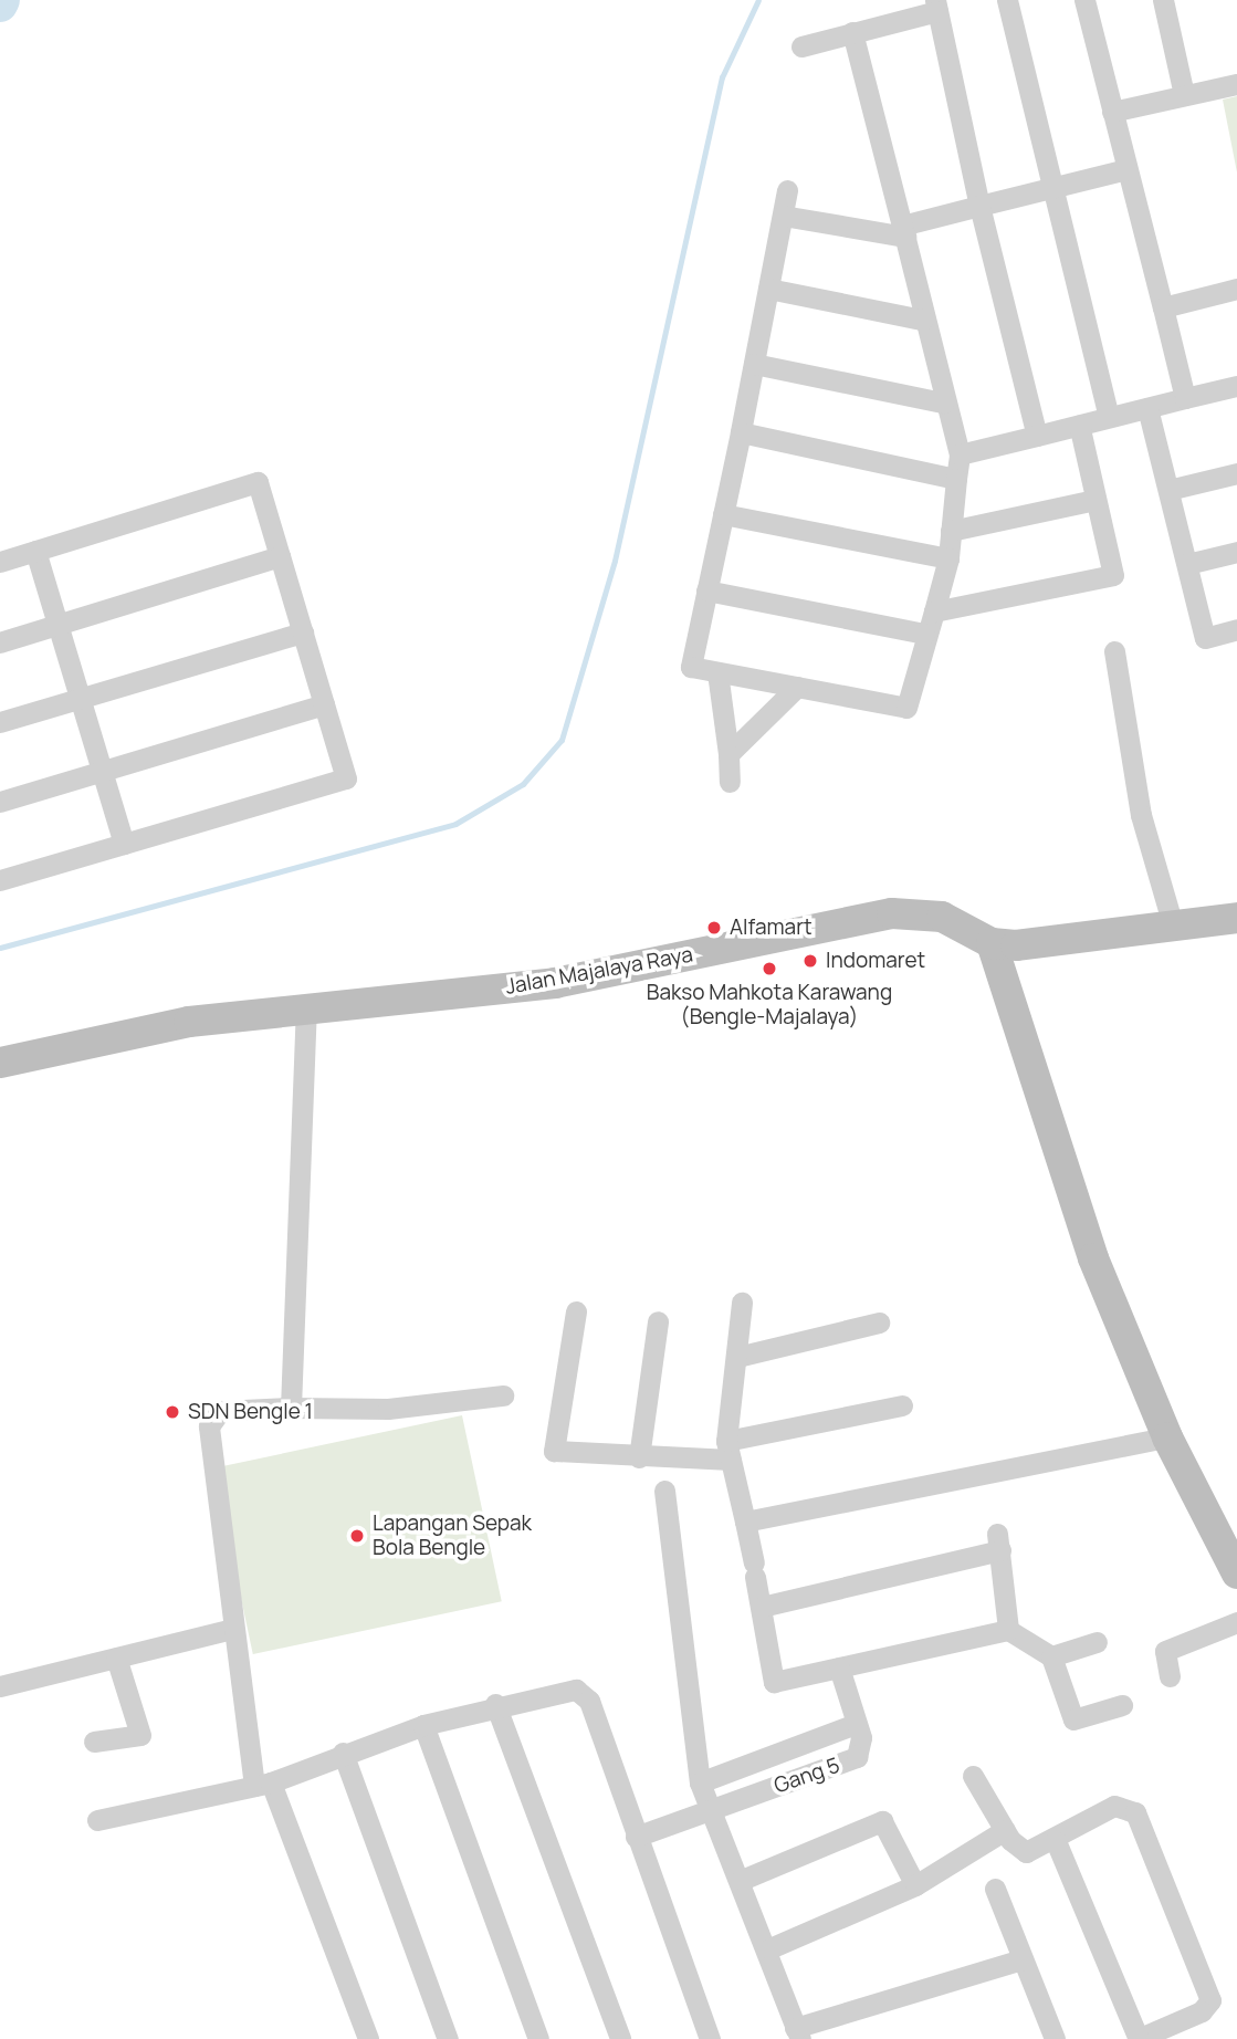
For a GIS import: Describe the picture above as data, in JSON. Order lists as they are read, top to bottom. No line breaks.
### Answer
{"streets":{"street":["Jalan Majalaya Raya","Gang 5"]},"places":["Alfamart","Indomaret","Bakso Mahkota Karawang (Bengle-Majalaya)","SDN Bengle 1","Lapangan Sepak Bola Bengle"]}
